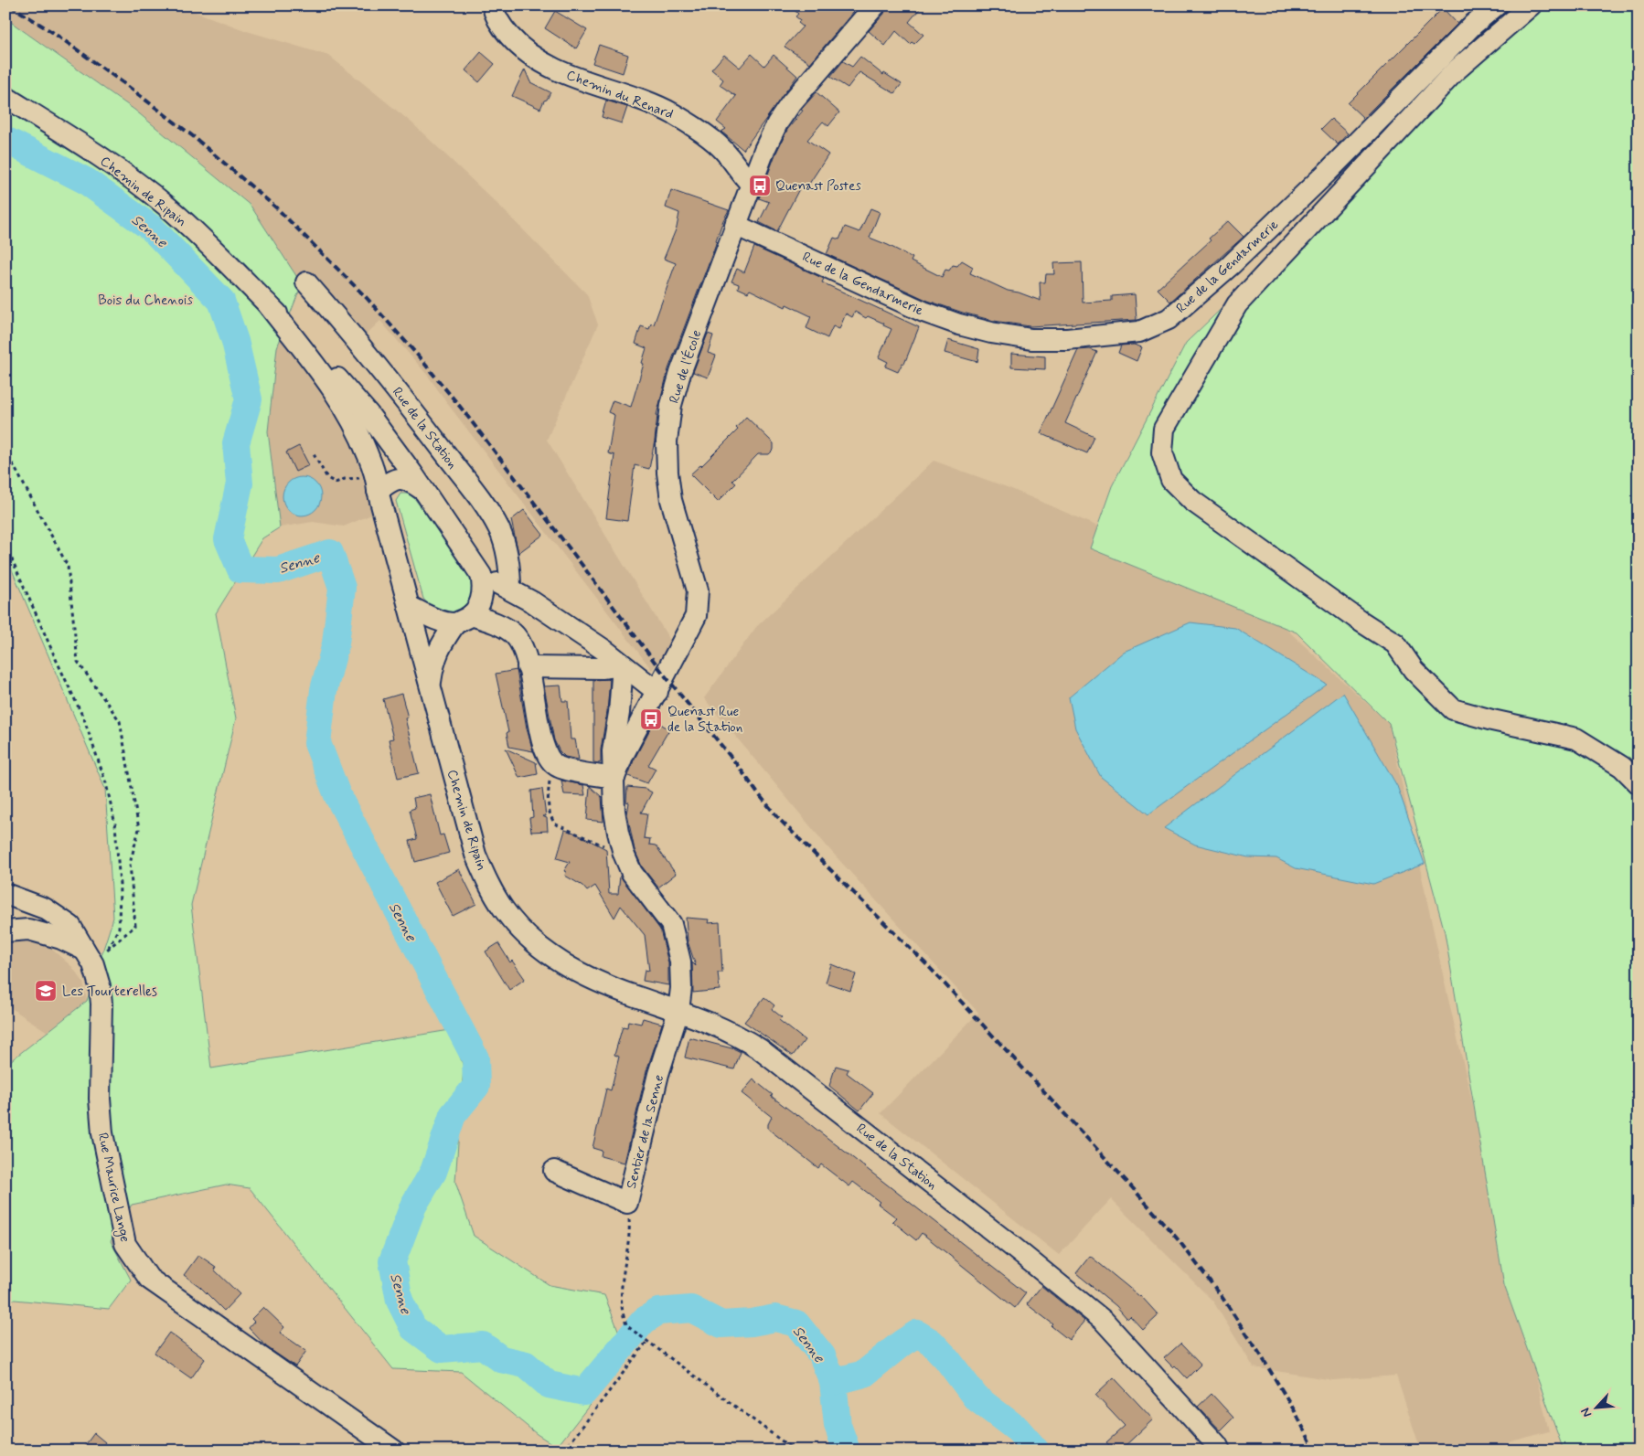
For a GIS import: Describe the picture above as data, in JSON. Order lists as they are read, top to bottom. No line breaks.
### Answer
{"streets":{"street":["Chemin du Renard","Chemin de Ripain","Rue de la Gendarmerie","Rue de l'École","Rue de la Station","Sentier de la Senne","Rue Maurice Lange"]},"crossings":[["Chemin du Renard","Rue de l'École"],["Chemin de Ripain","Rue de la Station"],["Chemin de Ripain","Sentier de la Senne"],["Rue de la Gendarmerie","Rue de l'École"],["Rue de la Station","Sentier de la Senne"]],"water":["Senne"],"parks":["Bois du Chenois"],"places":{"bus stop":["Quenast Postes","Quenast Rue de la Station"],"school or university":["Les Tourterelles"]},"north":"bottom left"}
